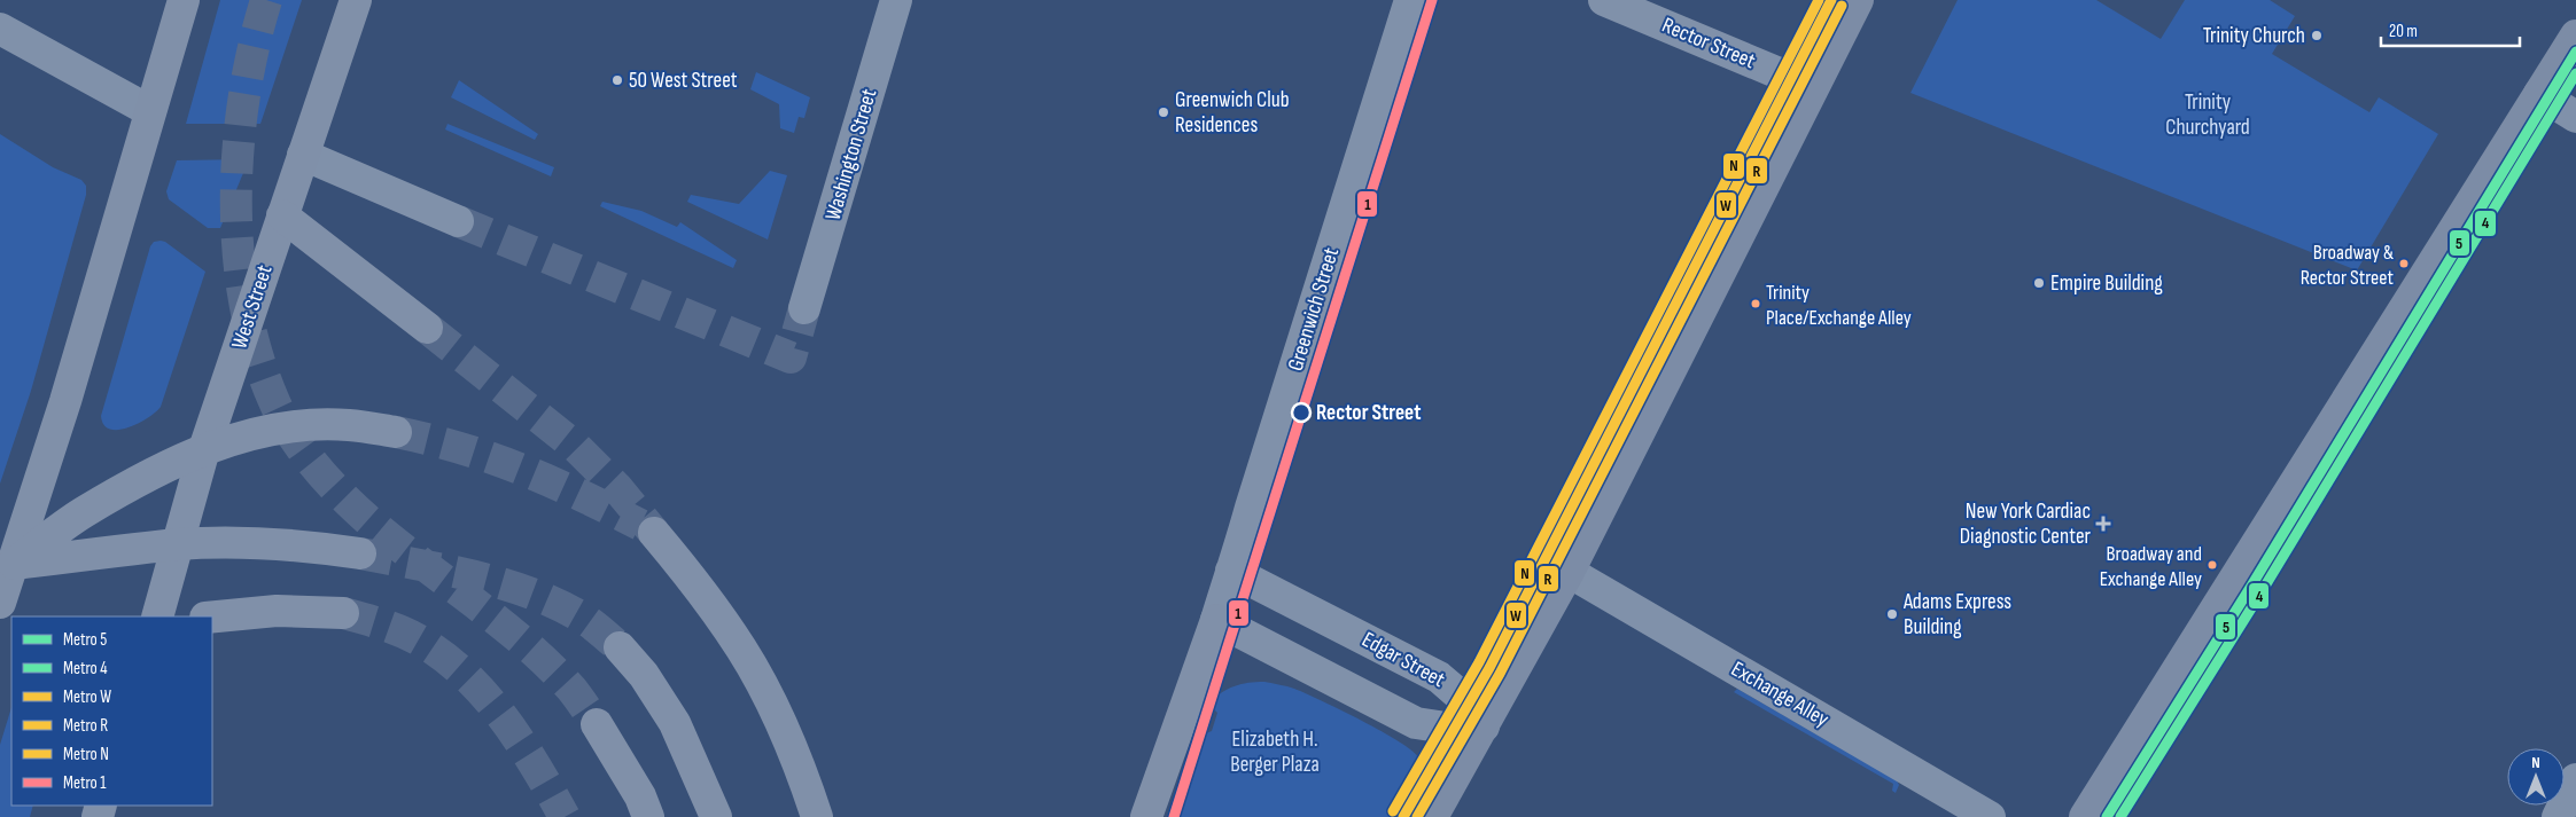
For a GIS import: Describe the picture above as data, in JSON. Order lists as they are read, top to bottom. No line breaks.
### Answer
{"streets":{"highway":["West Street"],"street":["Rector Street","Washington Street","Greenwich Street","Edgar Street","Exchange Alley"]},"crossings":[["Greenwich Street","Edgar Street"]],"parks":["Trinity Churchyard","Elizabeth H. Berger Plaza"],"places":{"other":["Trinity Church","50 West Street","Greenwich Club Residences","Broadway & Rector Street","Empire Building","Trinity Place/Exchange Alley","Rector Street","Broadway and Exchange Alley","Adams Express Building"],"health":["New York Cardiac Diagnostic Center"]},"lines":["metro line W","metro line N","metro line 1","metro line R","metro line 5","metro line 4"],"legend":["Metro 5","Metro 4","Metro W","Metro R","Metro N","Metro 1"],"scale_bar":"20 m","north":"top"}
